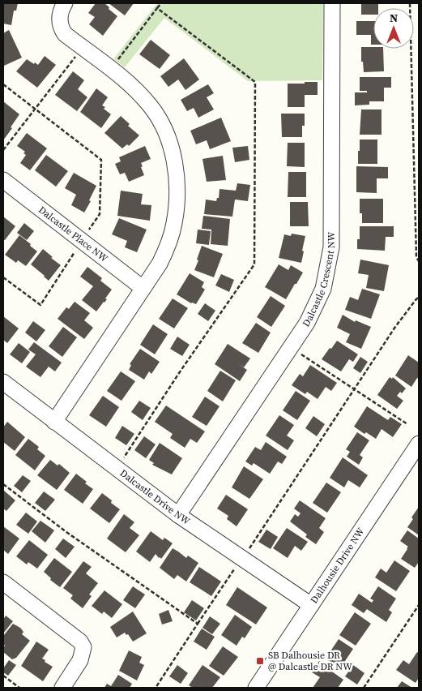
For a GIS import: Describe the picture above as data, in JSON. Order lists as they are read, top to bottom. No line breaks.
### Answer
{"streets":{"street":["Dalcastle Place NW","Dalcastle Crescent NW","Dalcastle Drive NW","Dalhousie Drive NW"]},"crossings":[["Dalcastle Crescent NW","Dalcastle Drive NW"],["Dalcastle Drive NW","Dalhousie Drive NW"]],"places":{"transit":["SB Dalhousie DR @ Dalcastle DR NW"]},"north":"top"}
